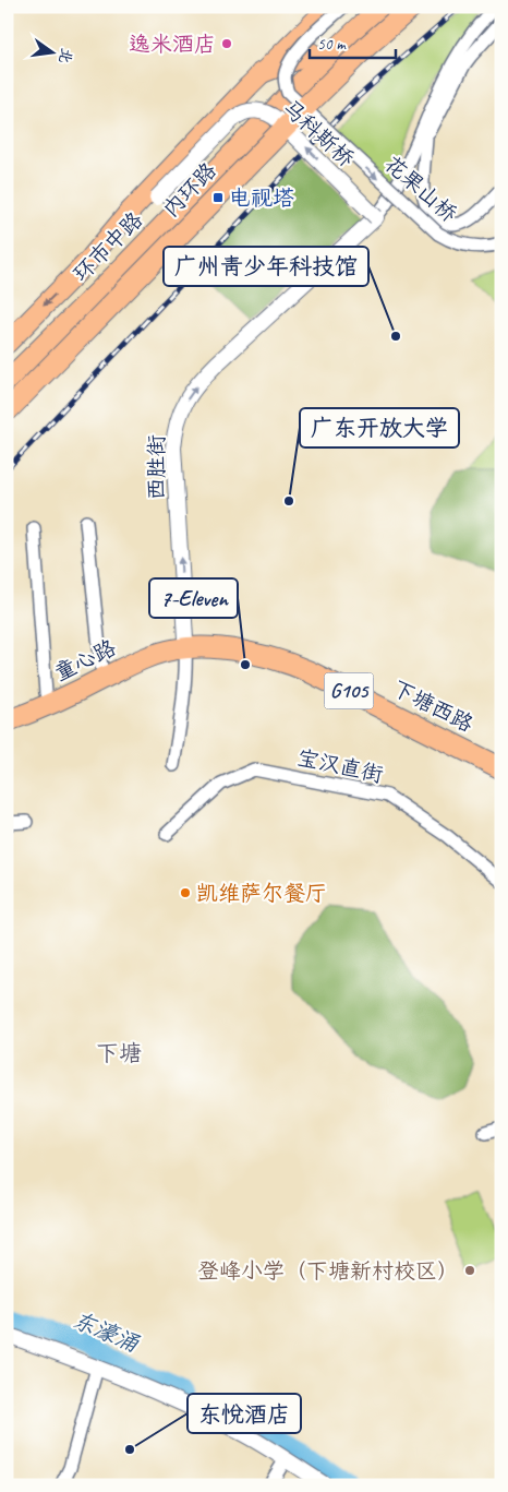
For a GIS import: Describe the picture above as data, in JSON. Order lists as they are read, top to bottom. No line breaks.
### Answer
{"streets":{"highway":["内环路","环市中路","童心路","G105","下塘西路"],"street":["马科斯桥","花果山桥","西胜街","宝汉直街"]},"crossings":[["马科斯桥","环市中路"],["马科斯桥","西胜街"],["花果山桥","西胜街"],["西胜街","童心路"],["西胜街","下塘西路"],["童心路","下塘西路"]],"one_way":["西胜街"],"districts":["下塘"],"water":["东濠涌"],"places":{"other":["逸米酒店","广州青少年科技馆","广东开放大学","7-Eleven","凯维萨尔餐厅","登峰小学（下塘新村校区）","东悦酒店"],"transit":["电视塔"]},"scale_bar":"50 m","north":"right"}
